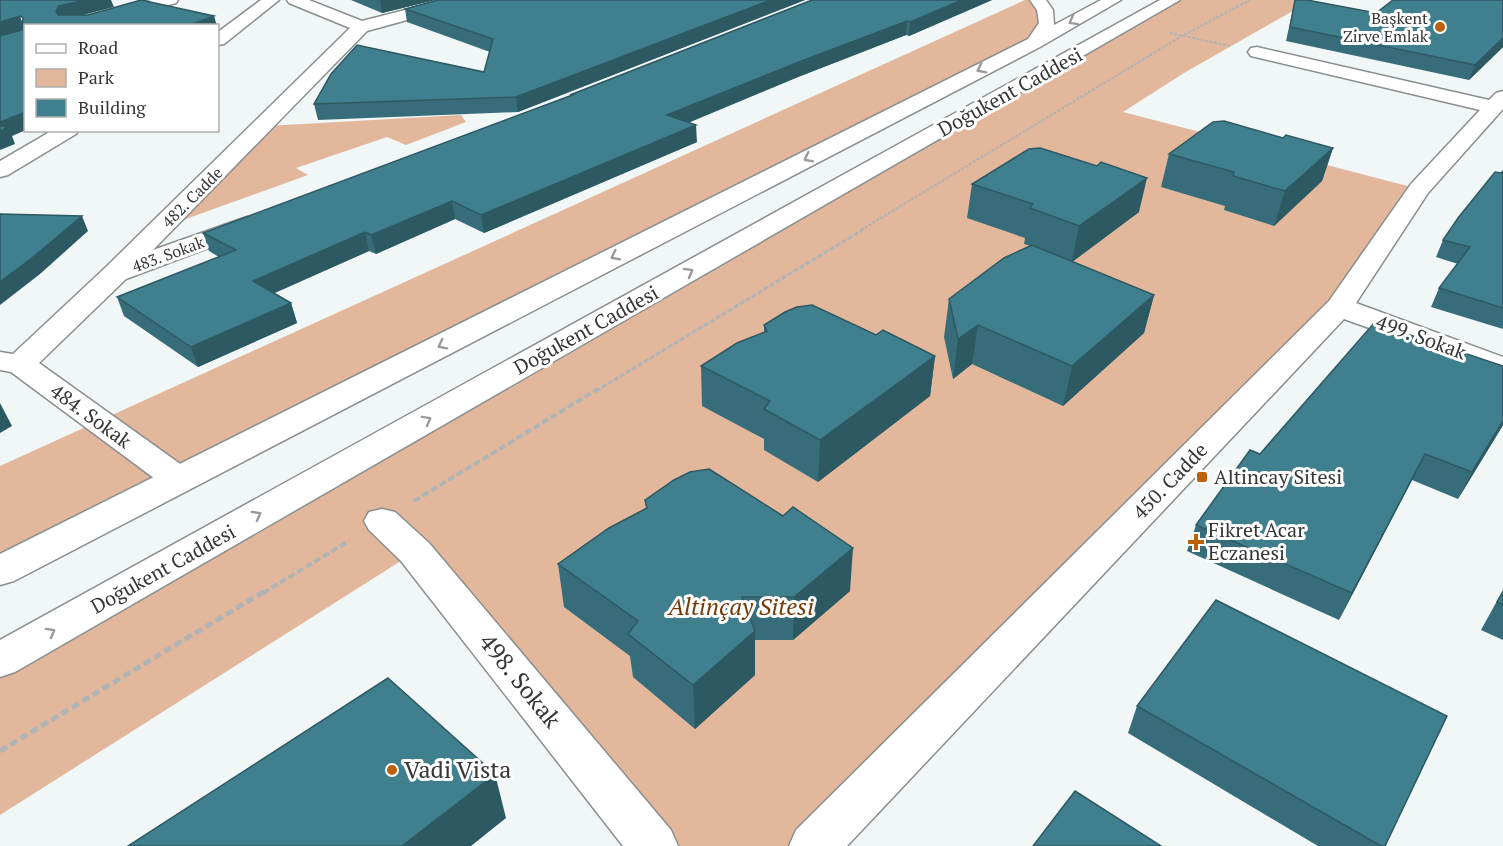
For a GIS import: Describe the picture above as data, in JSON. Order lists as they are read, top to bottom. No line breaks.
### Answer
{"streets":{"street":["Doğukent Caddesi","482. Cadde","483. Sokak","499. Sokak","484. Sokak","450. Cadde","498. Sokak"]},"crossings":[["Doğukent Caddesi","484. Sokak"],["482. Cadde","483. Sokak"],["482. Cadde","484. Sokak"],["499. Sokak","450. Cadde"]],"parks":["Altinçay Sitesi"],"places":{"other":["Başkent Zirve Emlak","Vadi Vista"],"transit":["Altincay Sitesi"],"health":["Fikret Acar Eczanesi"]},"legend":["Road","Park","Building"]}
